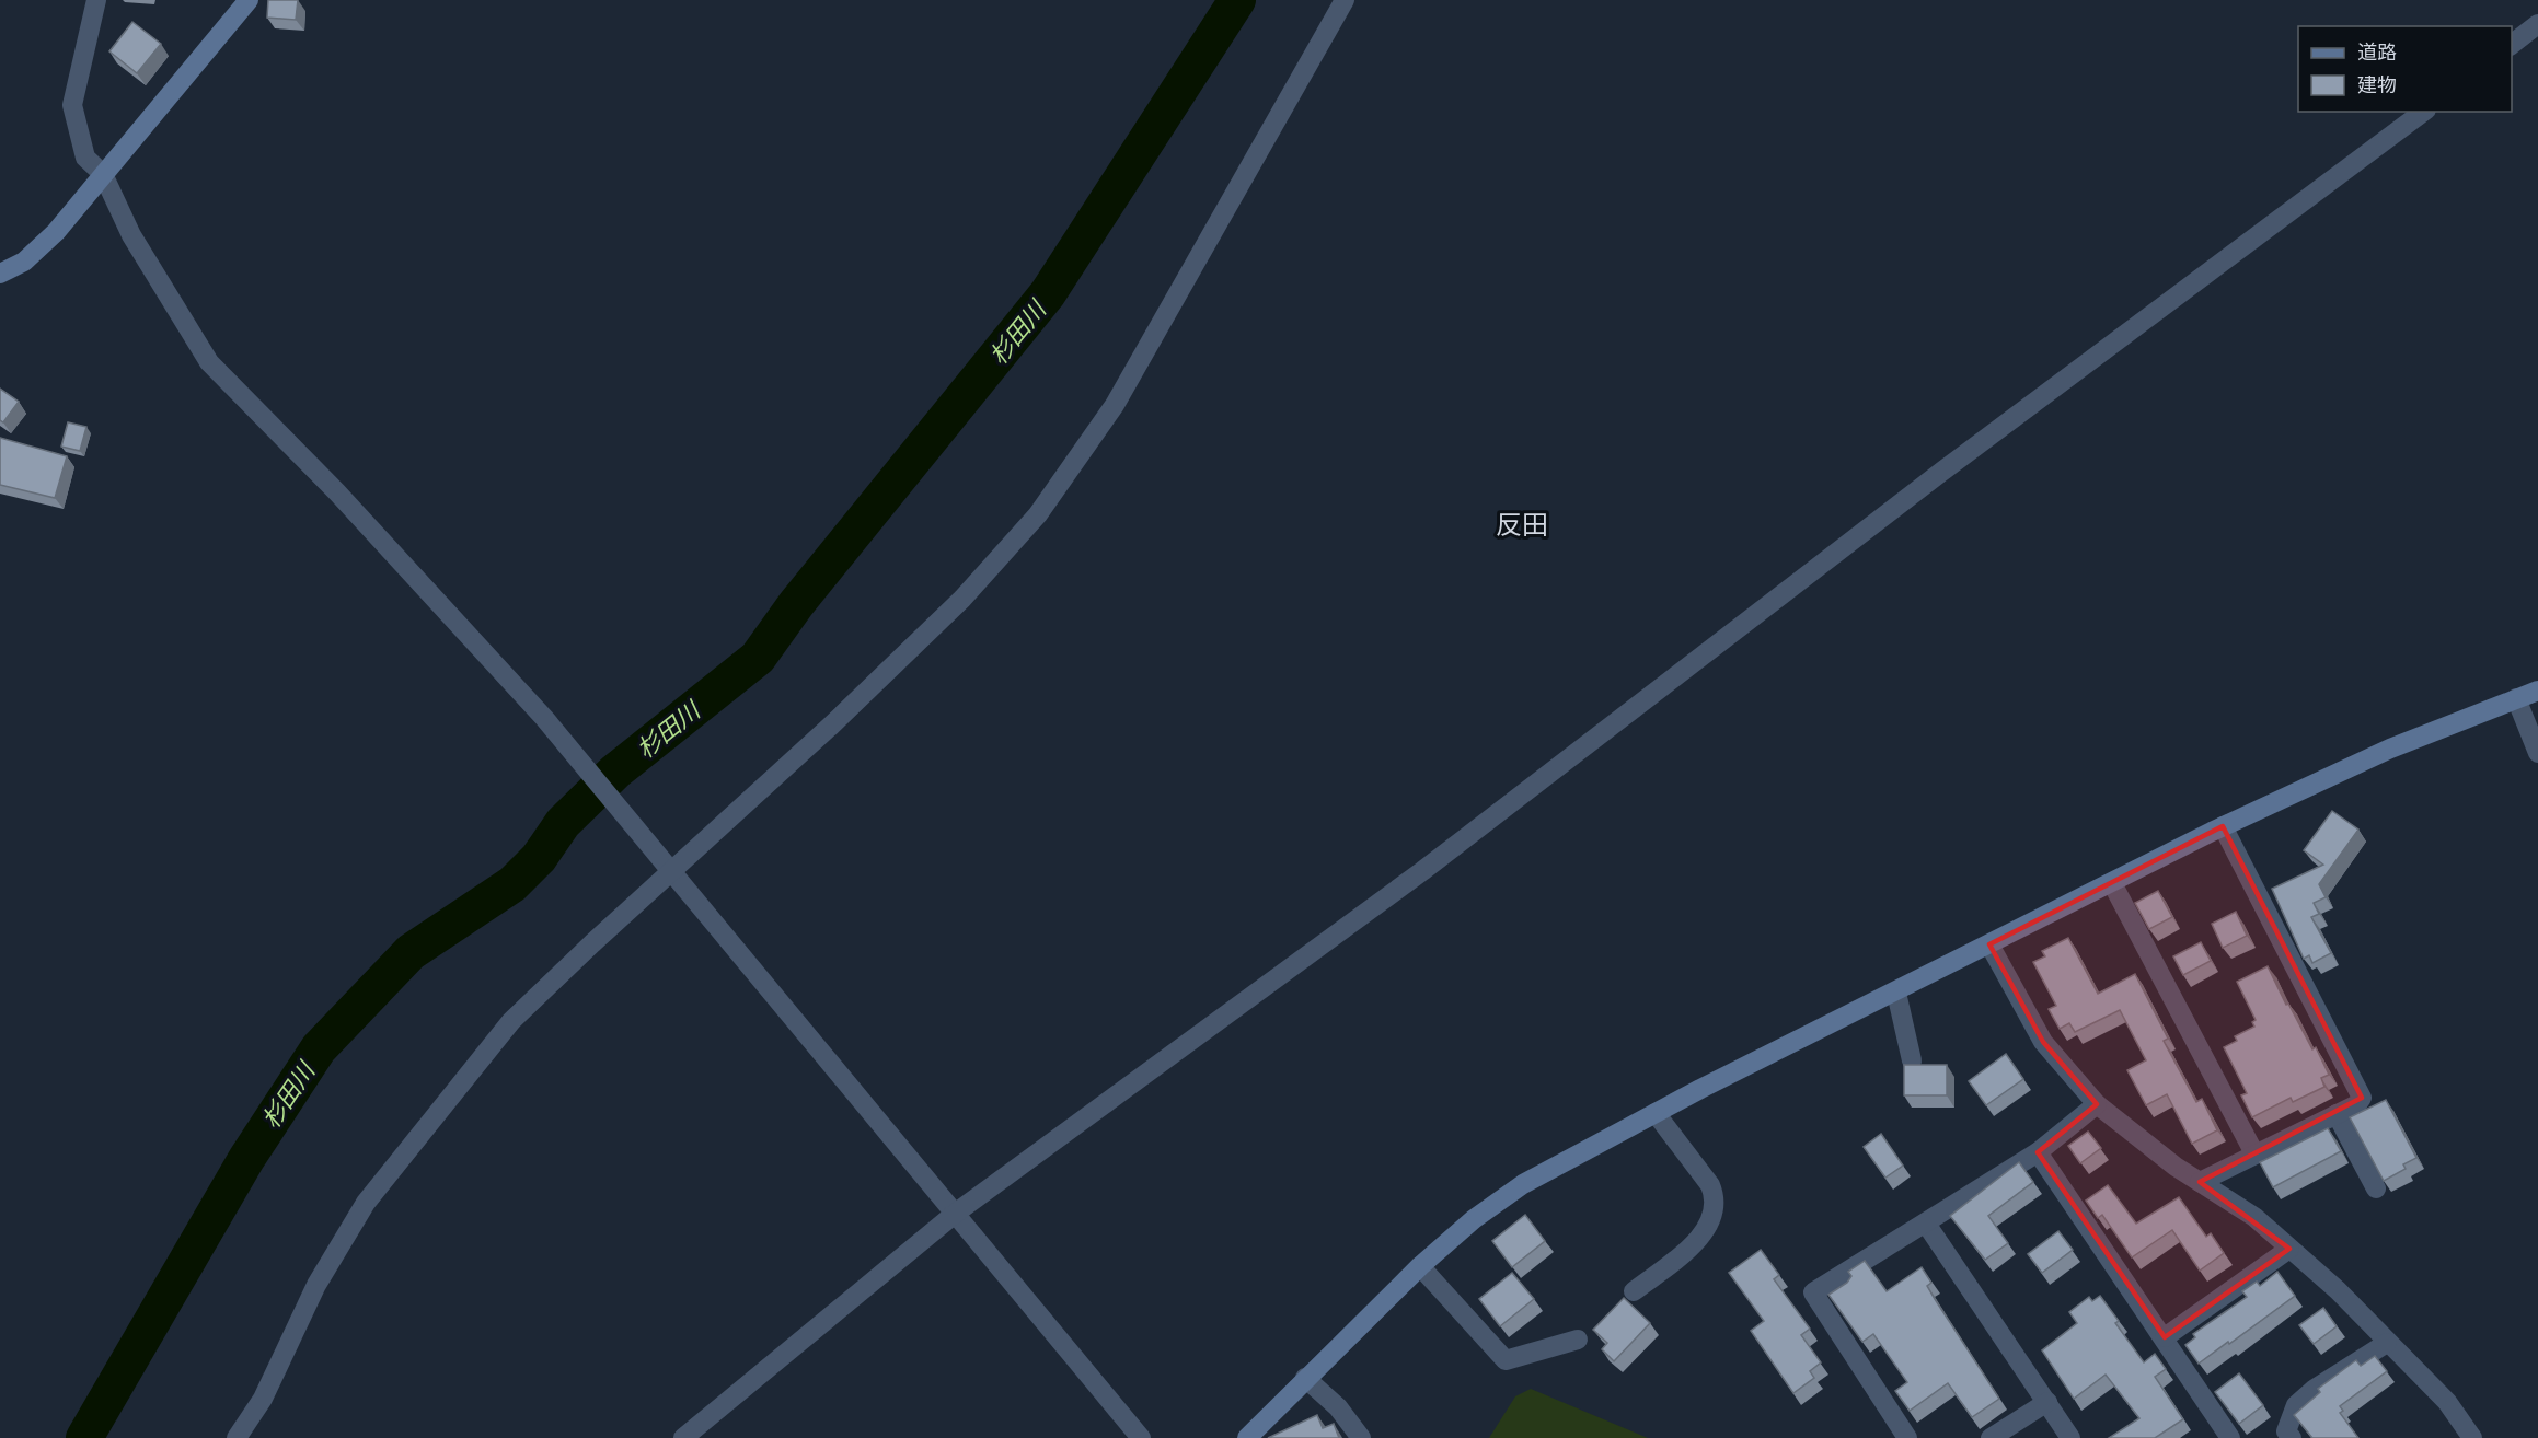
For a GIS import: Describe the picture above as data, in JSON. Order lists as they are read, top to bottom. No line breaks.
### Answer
{"districts":["反田"],"water":["杉田川"],"legend":["道路","建物"]}
